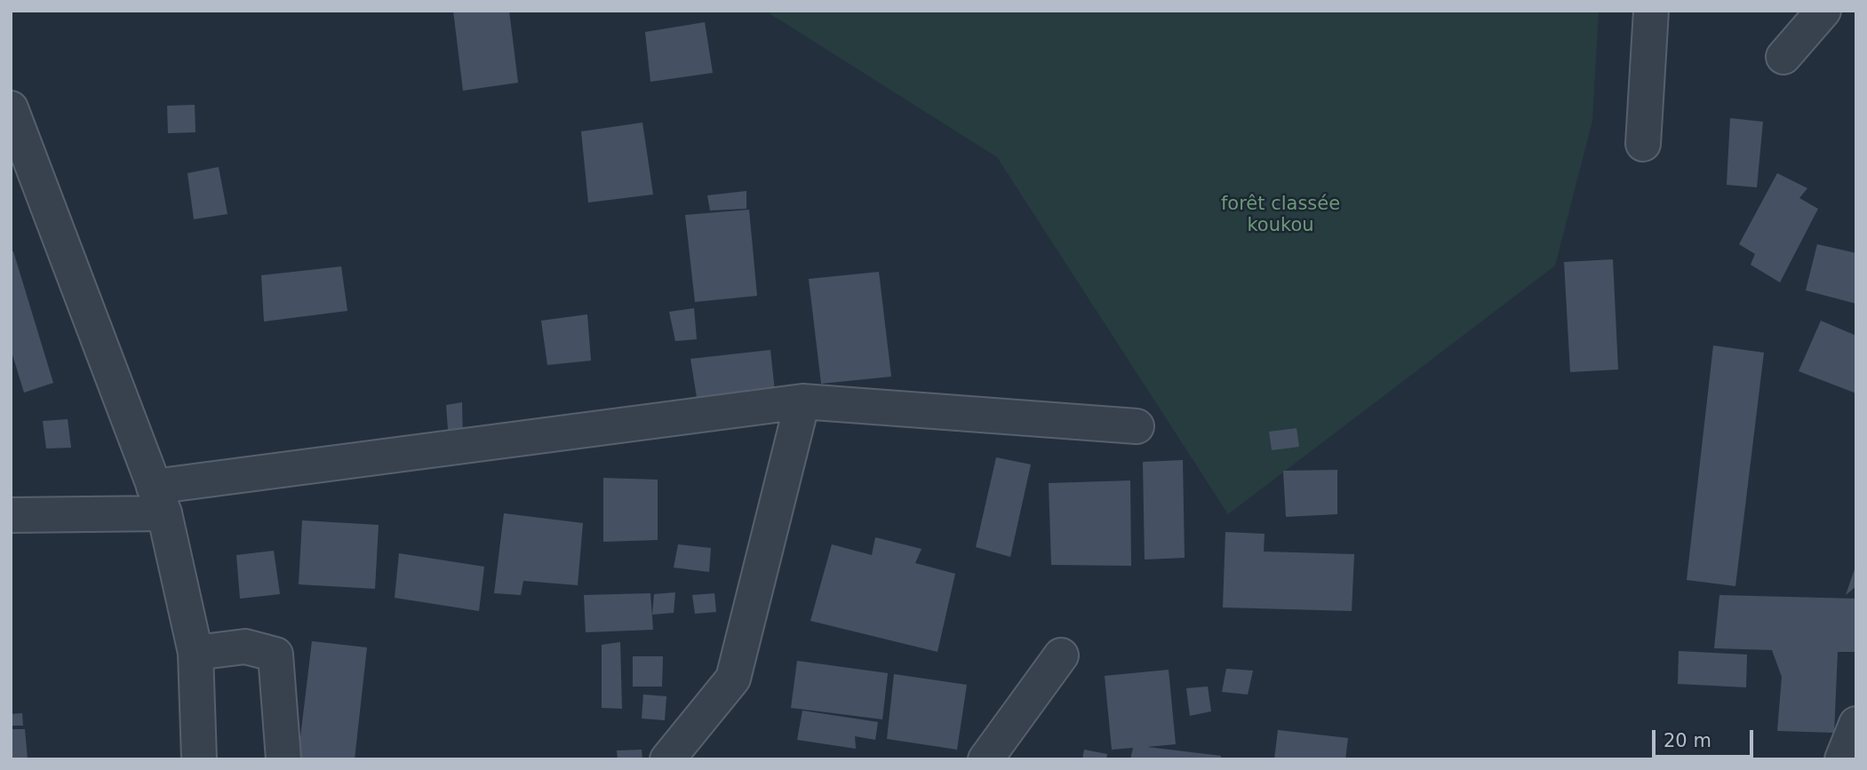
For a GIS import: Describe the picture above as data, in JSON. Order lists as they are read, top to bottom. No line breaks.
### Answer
{"parks":["forêt classée koukou"],"scale_bar":"20 m"}
